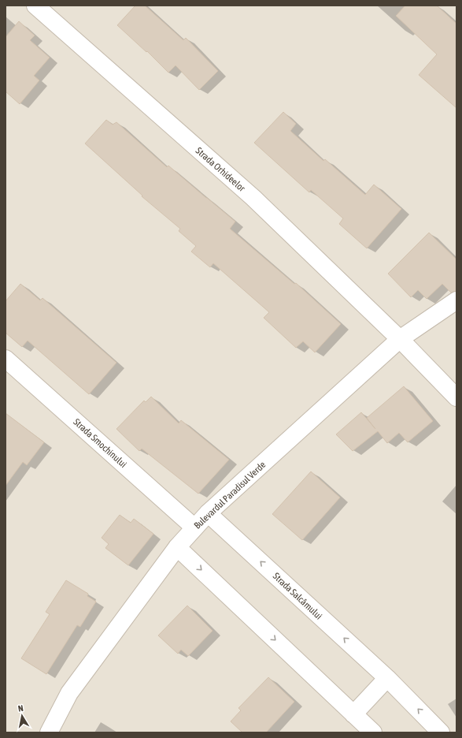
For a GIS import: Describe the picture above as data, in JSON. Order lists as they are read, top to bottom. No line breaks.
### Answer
{"streets":{"street":["Strada Orhideelor","Strada Smochinului","Bulevardul Paradisul Verde","Strada Salcâmului"]},"crossings":[["Strada Orhideelor","Bulevardul Paradisul Verde"],["Strada Smochinului","Bulevardul Paradisul Verde"],["Bulevardul Paradisul Verde","Strada Salcâmului"]],"north":"top"}
